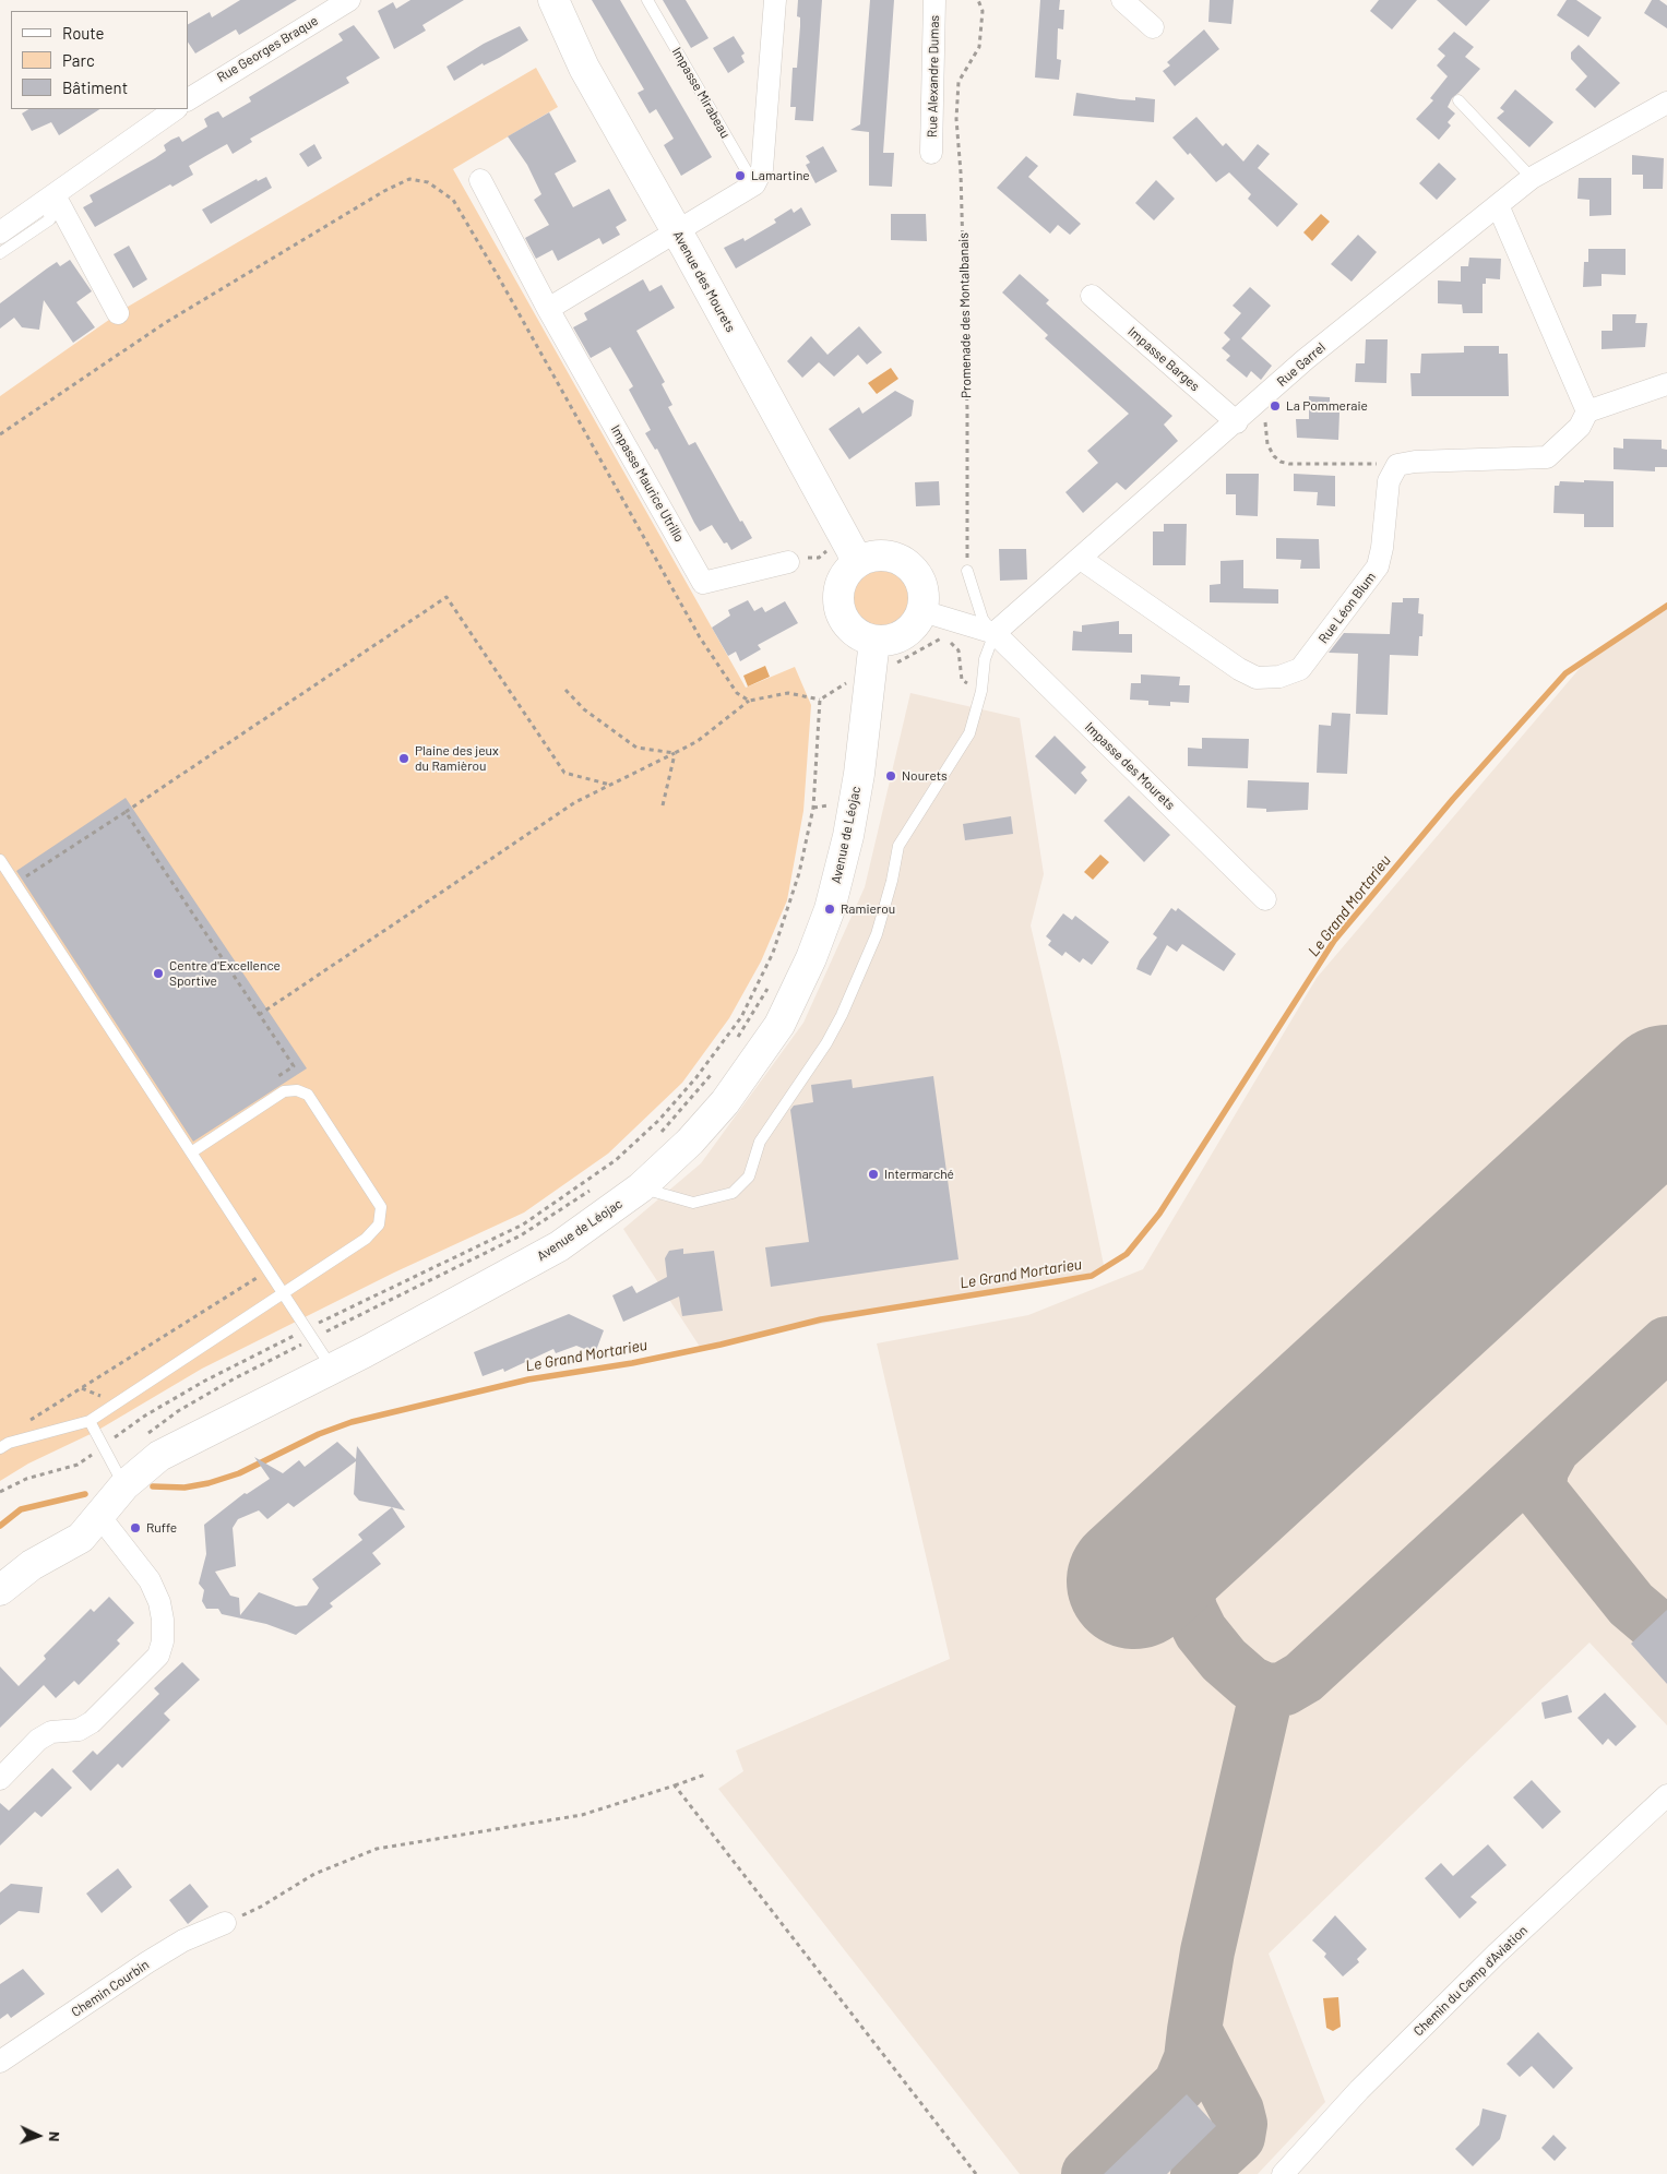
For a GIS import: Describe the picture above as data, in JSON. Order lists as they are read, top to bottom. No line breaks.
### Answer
{"streets":{"main road":["Avenue des Mourets","Avenue de Léojac"],"street":["Rue Georges Braque","Rue Alexandre Dumas","Impasse Barges","Rue Garrel","Impasse Maurice Utrillo","Rue Léon Blum","Impasse des Mourets","Chemin du Camp d'Aviation","Chemin Courbin"],"lane":["Impasse Mirabeau"],"path":["Promenade des Montalbanais"]},"crossings":[["Avenue des Mourets","Avenue de Léojac"],["Impasse Barges","Rue Garrel"],["Rue Garrel","Rue Léon Blum"],["Rue Garrel","Impasse des Mourets"]],"water":["Le Grand Mortarieu"],"places":["Lamartine","La Pommeraie","Plaine des jeux du Ramièrou","Nourets","Ramierou","Centre d'Excellence Sportive","Intermarché","Ruffe"],"legend":["Route","Parc","Bâtiment"],"north":"right"}
